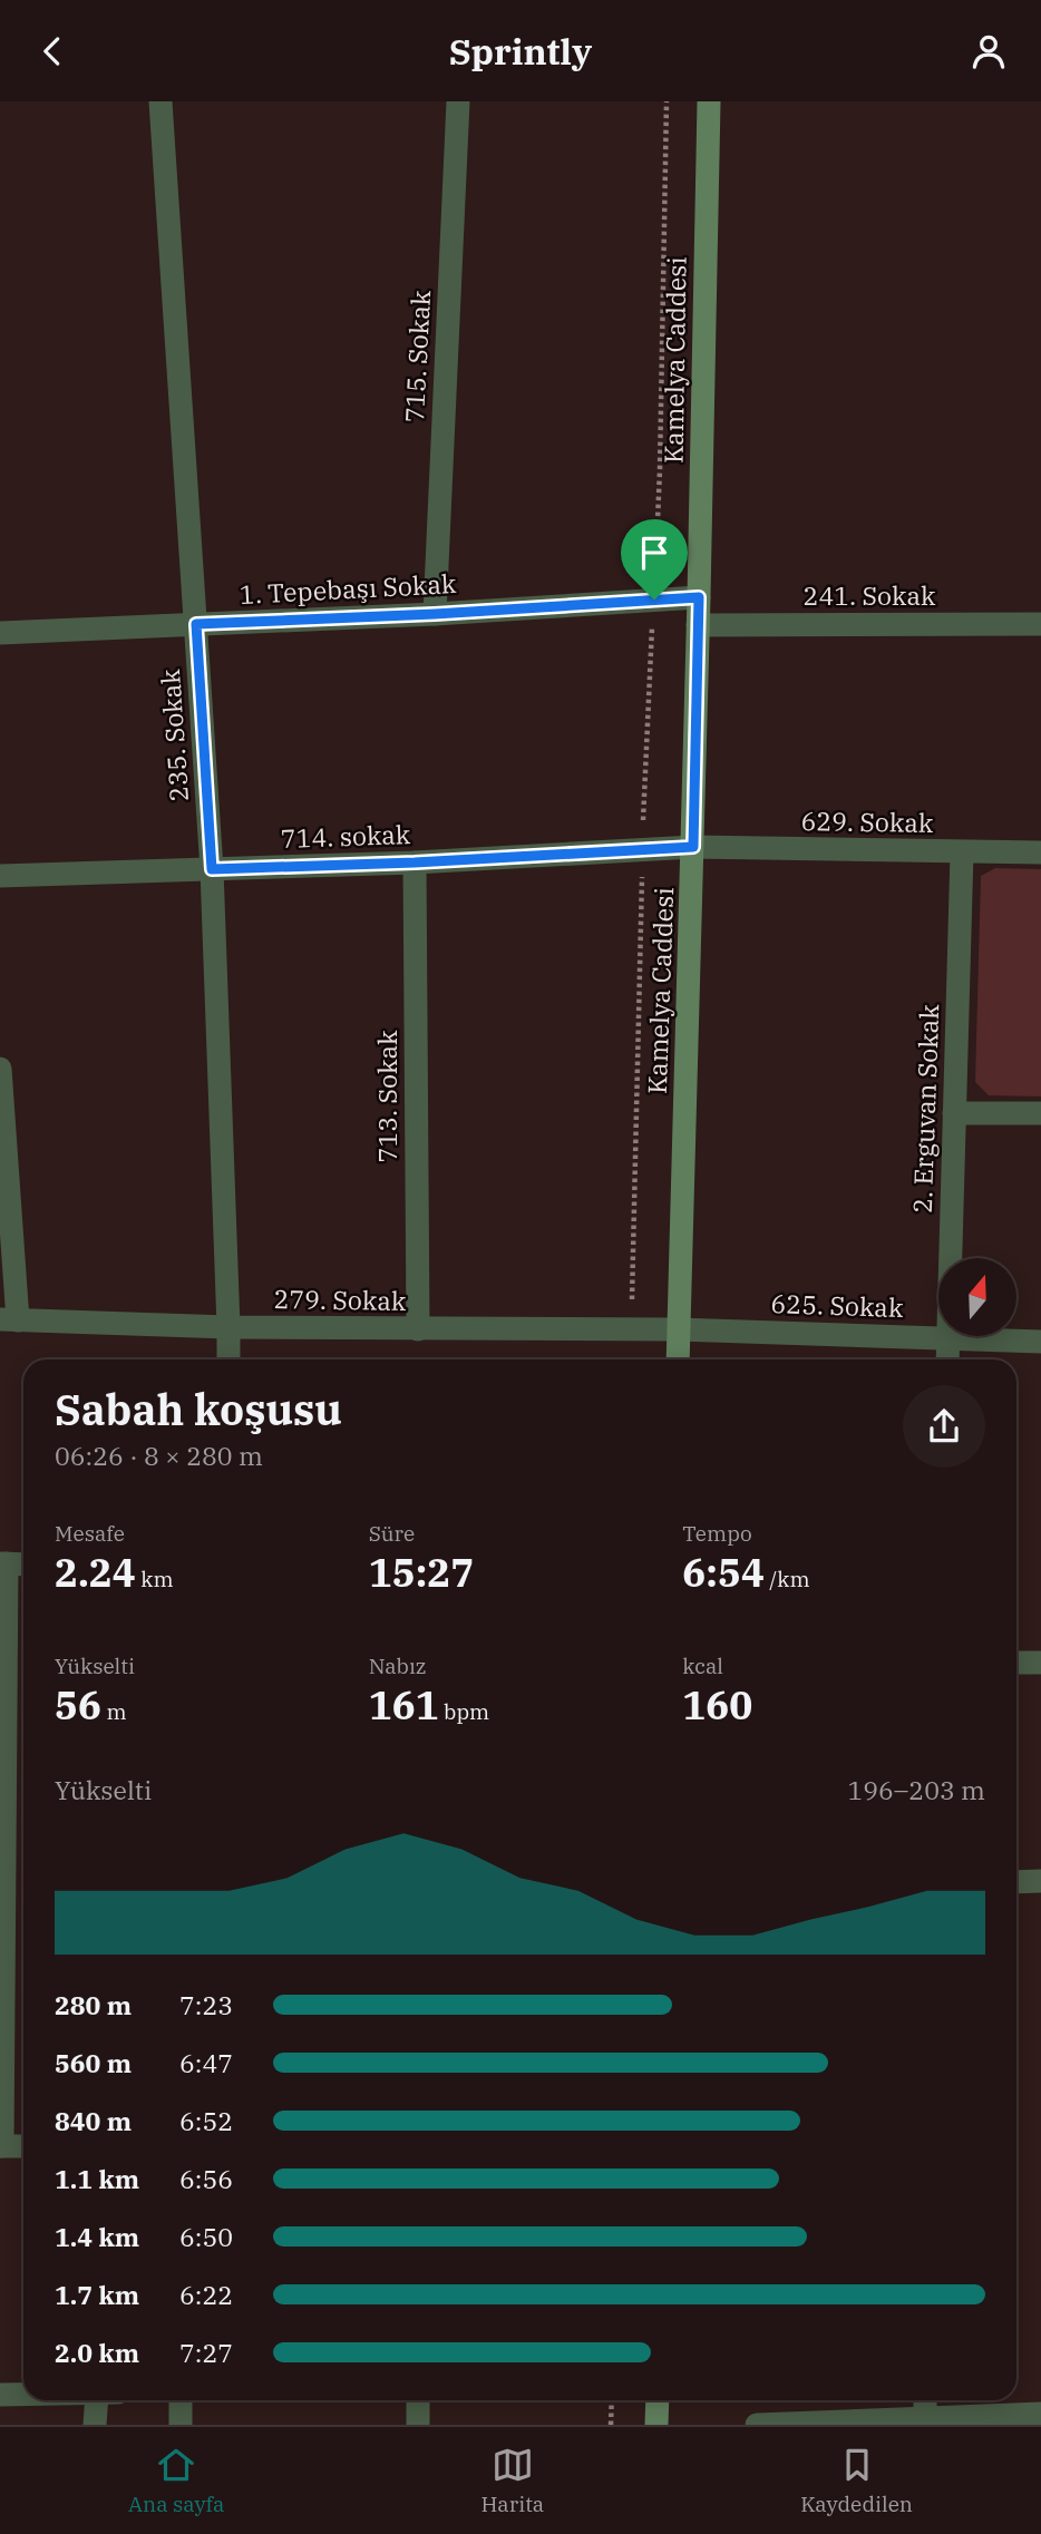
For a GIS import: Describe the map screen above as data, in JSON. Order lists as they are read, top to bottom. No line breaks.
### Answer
{"streets":{"main road":["Kamelya Caddesi"],"street":["715. Sokak","1. Tepebaşı Sokak","241. Sokak","235. Sokak","629. Sokak","714. sokak","713. Sokak","2. Erguvan Sokak","279. Sokak","625. Sokak"]},"crossings":[["715. Sokak","1. Tepebaşı Sokak"],["Kamelya Caddesi","1. Tepebaşı Sokak"],["Kamelya Caddesi","241. Sokak"],["Kamelya Caddesi","629. Sokak"],["Kamelya Caddesi","714. sokak"],["Kamelya Caddesi","279. Sokak"],["Kamelya Caddesi","625. Sokak"],["1. Tepebaşı Sokak","235. Sokak"],["235. Sokak","714. sokak"],["235. Sokak","279. Sokak"],["629. Sokak","714. sokak"],["629. Sokak","2. Erguvan Sokak"],["714. sokak","713. Sokak"],["713. Sokak","279. Sokak"],["2. Erguvan Sokak","625. Sokak"],["279. Sokak","625. Sokak"]],"north":"top","page":{"header":"Sprintly","heading":["Sabah koşusu","06:26 · 8 × 280 m"],"stats":[["Mesafe","2.24 km"],["Süre","15:27"],["Tempo","6:54 /km"],["Yükselti","56 m"],["Nabız","161 bpm"],["kcal","160"]],"chart":["Yükselti","196–203 m"],"list":[{"name":"280 m","note":"7:23"},{"name":"560 m","note":"6:47"},{"name":"840 m","note":"6:52"},{"name":"1.1 km","note":"6:56"},{"name":"1.4 km","note":"6:50"},{"name":"1.7 km","note":"6:22"},{"name":"2.0 km","note":"7:27"}],"tabs":["Ana sayfa","Harita","Kaydedilen"]}}
